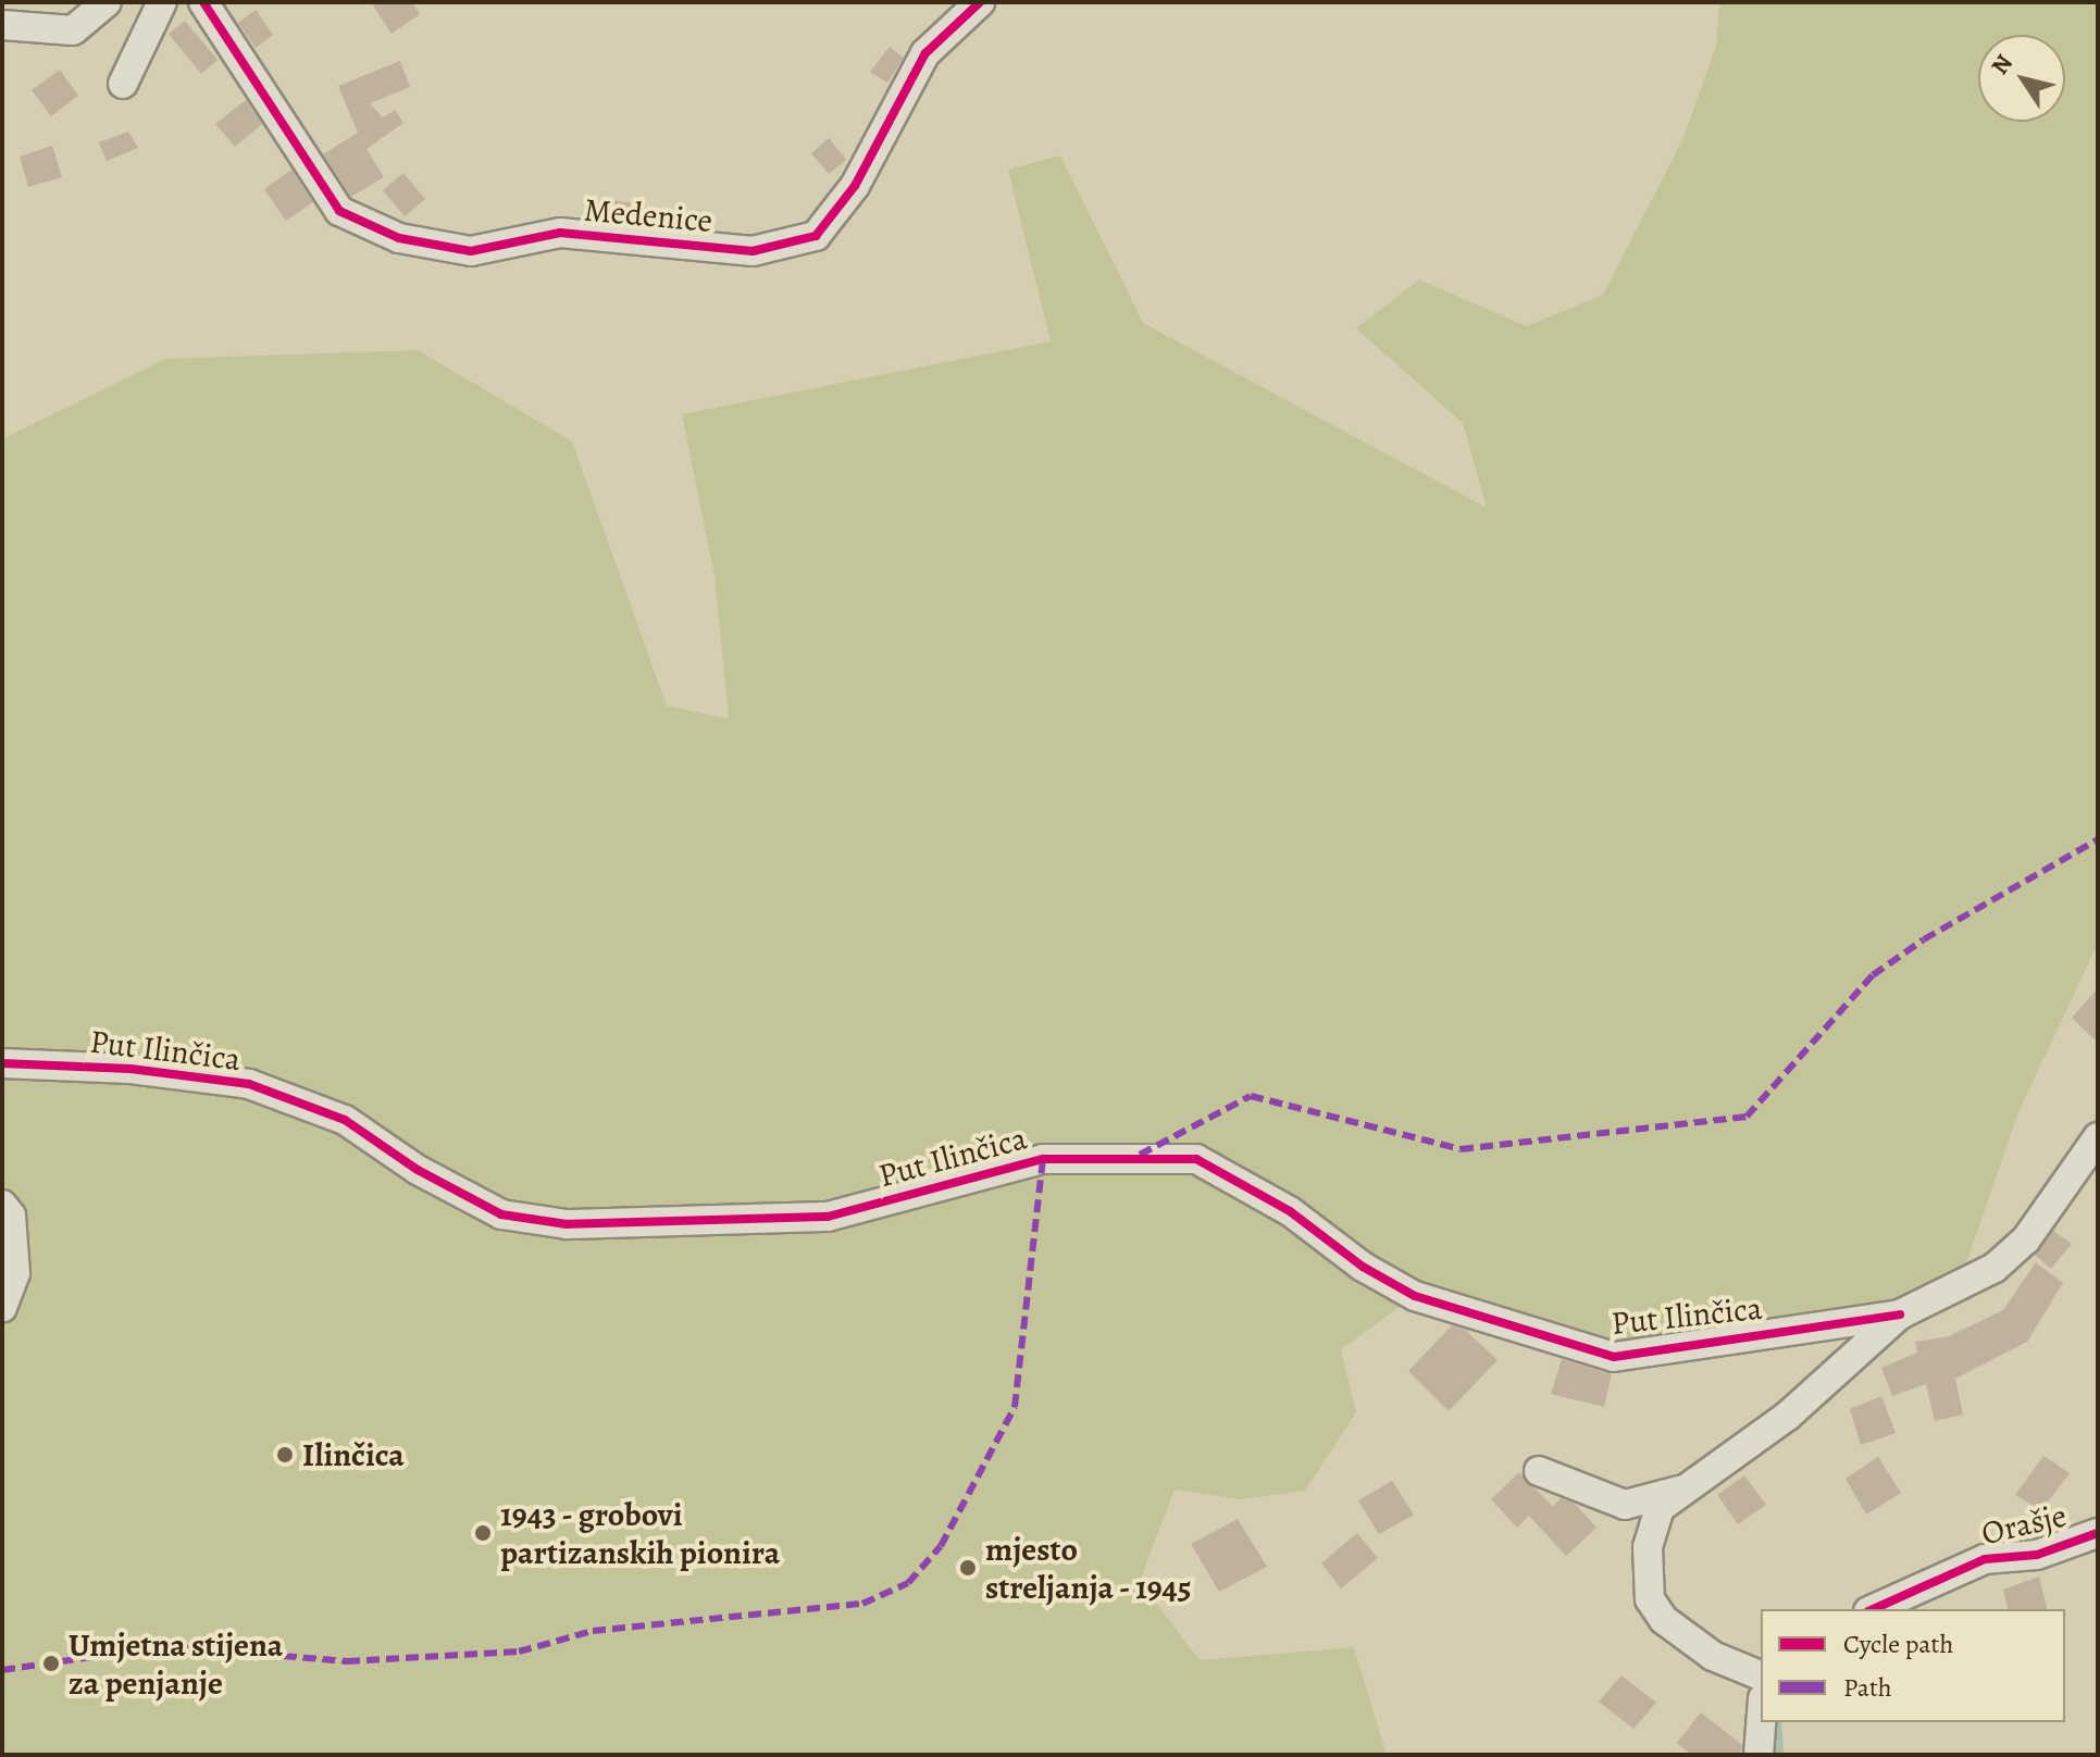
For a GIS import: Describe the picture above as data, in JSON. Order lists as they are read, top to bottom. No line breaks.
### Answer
{"streets":{"street":["Medenice","Put Ilinčica","Orašje"]},"places":["Ilinčica","1943 - grobovi partizanskih pionira","mjesto streljanja - 1945","Umjetna stijena za penjanje"],"legend":["Cycle path","Path"],"north":"top left"}
